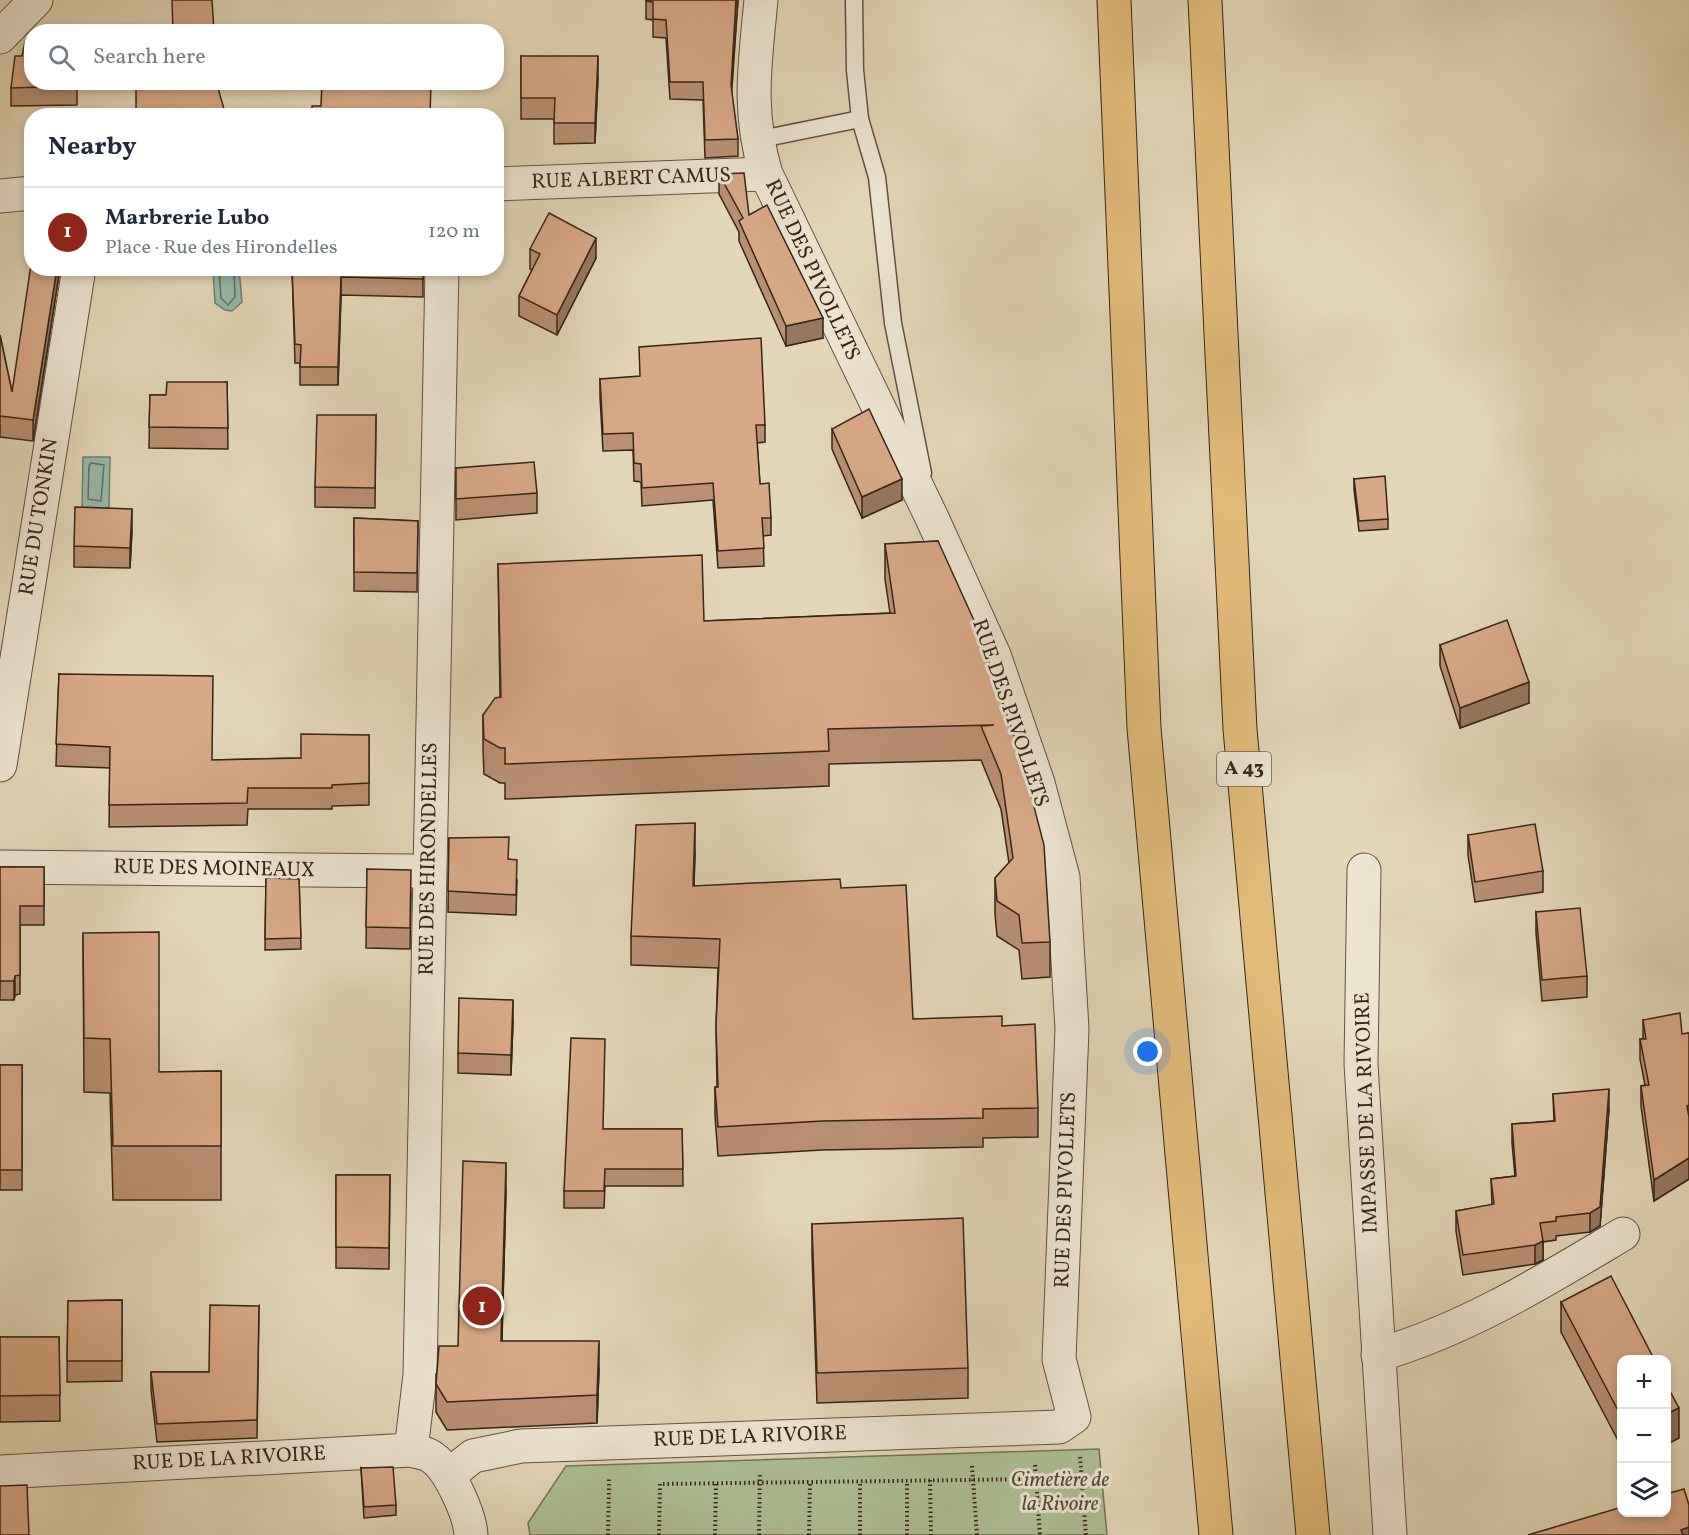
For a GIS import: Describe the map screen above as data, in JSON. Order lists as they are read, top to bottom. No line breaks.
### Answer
{"streets":{"highway":["A 43"],"street":["RUE ALBERT CAMUS","RUE DES PIVOLLETS","RUE DU TONKIN","RUE DES HIRONDELLES","RUE DES MOINEAUX","IMPASSE DE LA RIVOIRE","RUE DE LA RIVOIRE"]},"crossings":[["RUE ALBERT CAMUS","RUE DES PIVOLLETS"],["RUE DES PIVOLLETS","RUE DE LA RIVOIRE"],["RUE DES HIRONDELLES","RUE DES MOINEAUX"],["RUE DES HIRONDELLES","RUE DE LA RIVOIRE"]],"parks":["Cimetière de la Rivoire"],"page":{"search":"Search here","heading":"Nearby","list":[{"mark":"1","name":"Marbrerie Lubo","note":"Place · Rue des Hirondelles","value":"120 m"}],"pins":"1","map_buttons":["+","−"]}}
